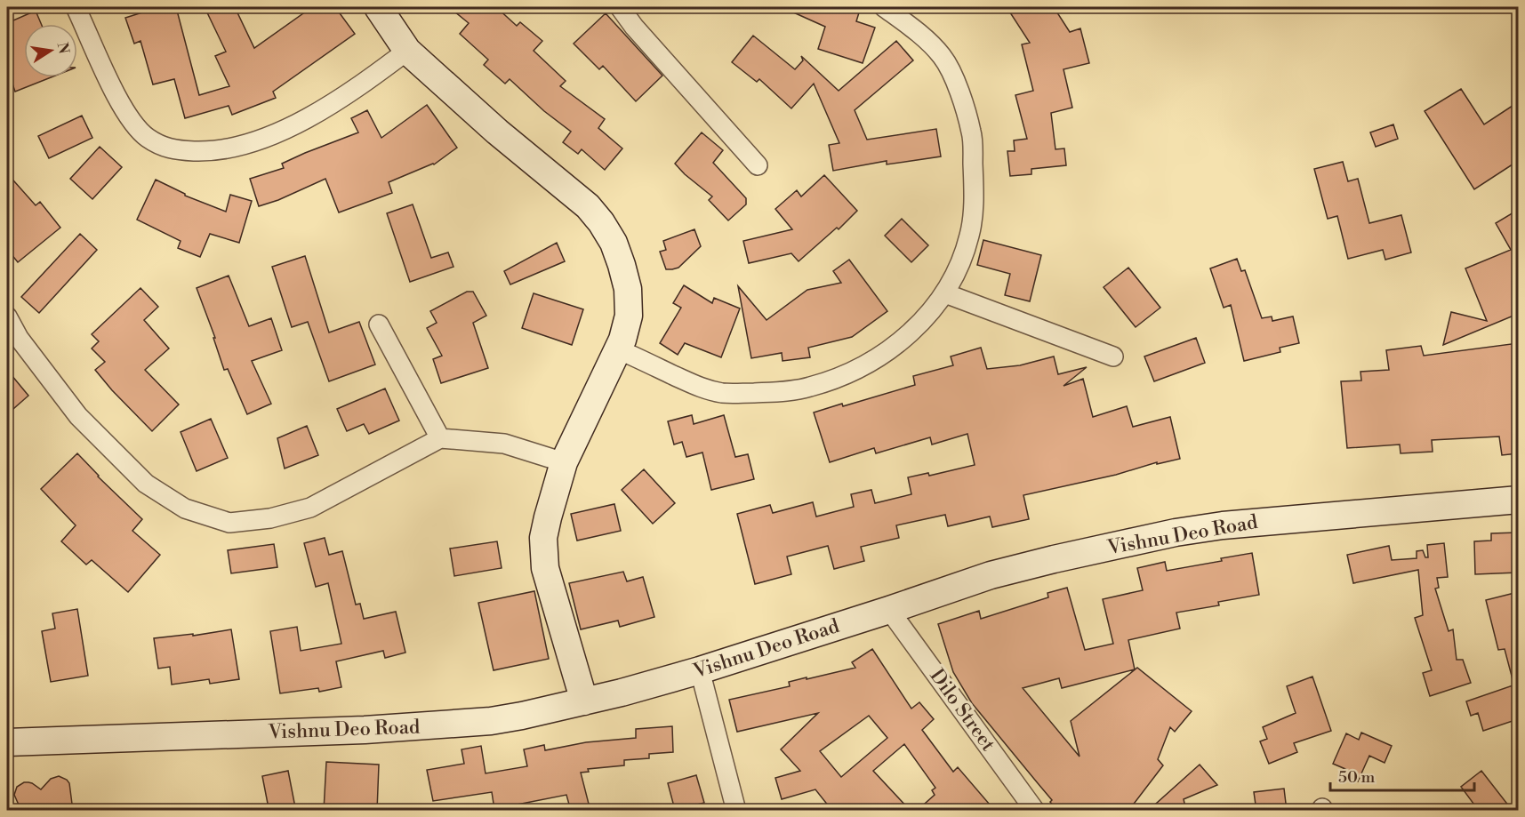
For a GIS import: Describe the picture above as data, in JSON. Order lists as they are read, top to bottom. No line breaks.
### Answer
{"streets":{"street":["Vishnu Deo Road","Dilo Street"]},"crossings":[["Vishnu Deo Road","Dilo Street"]],"scale_bar":"50 m","north":"right"}
